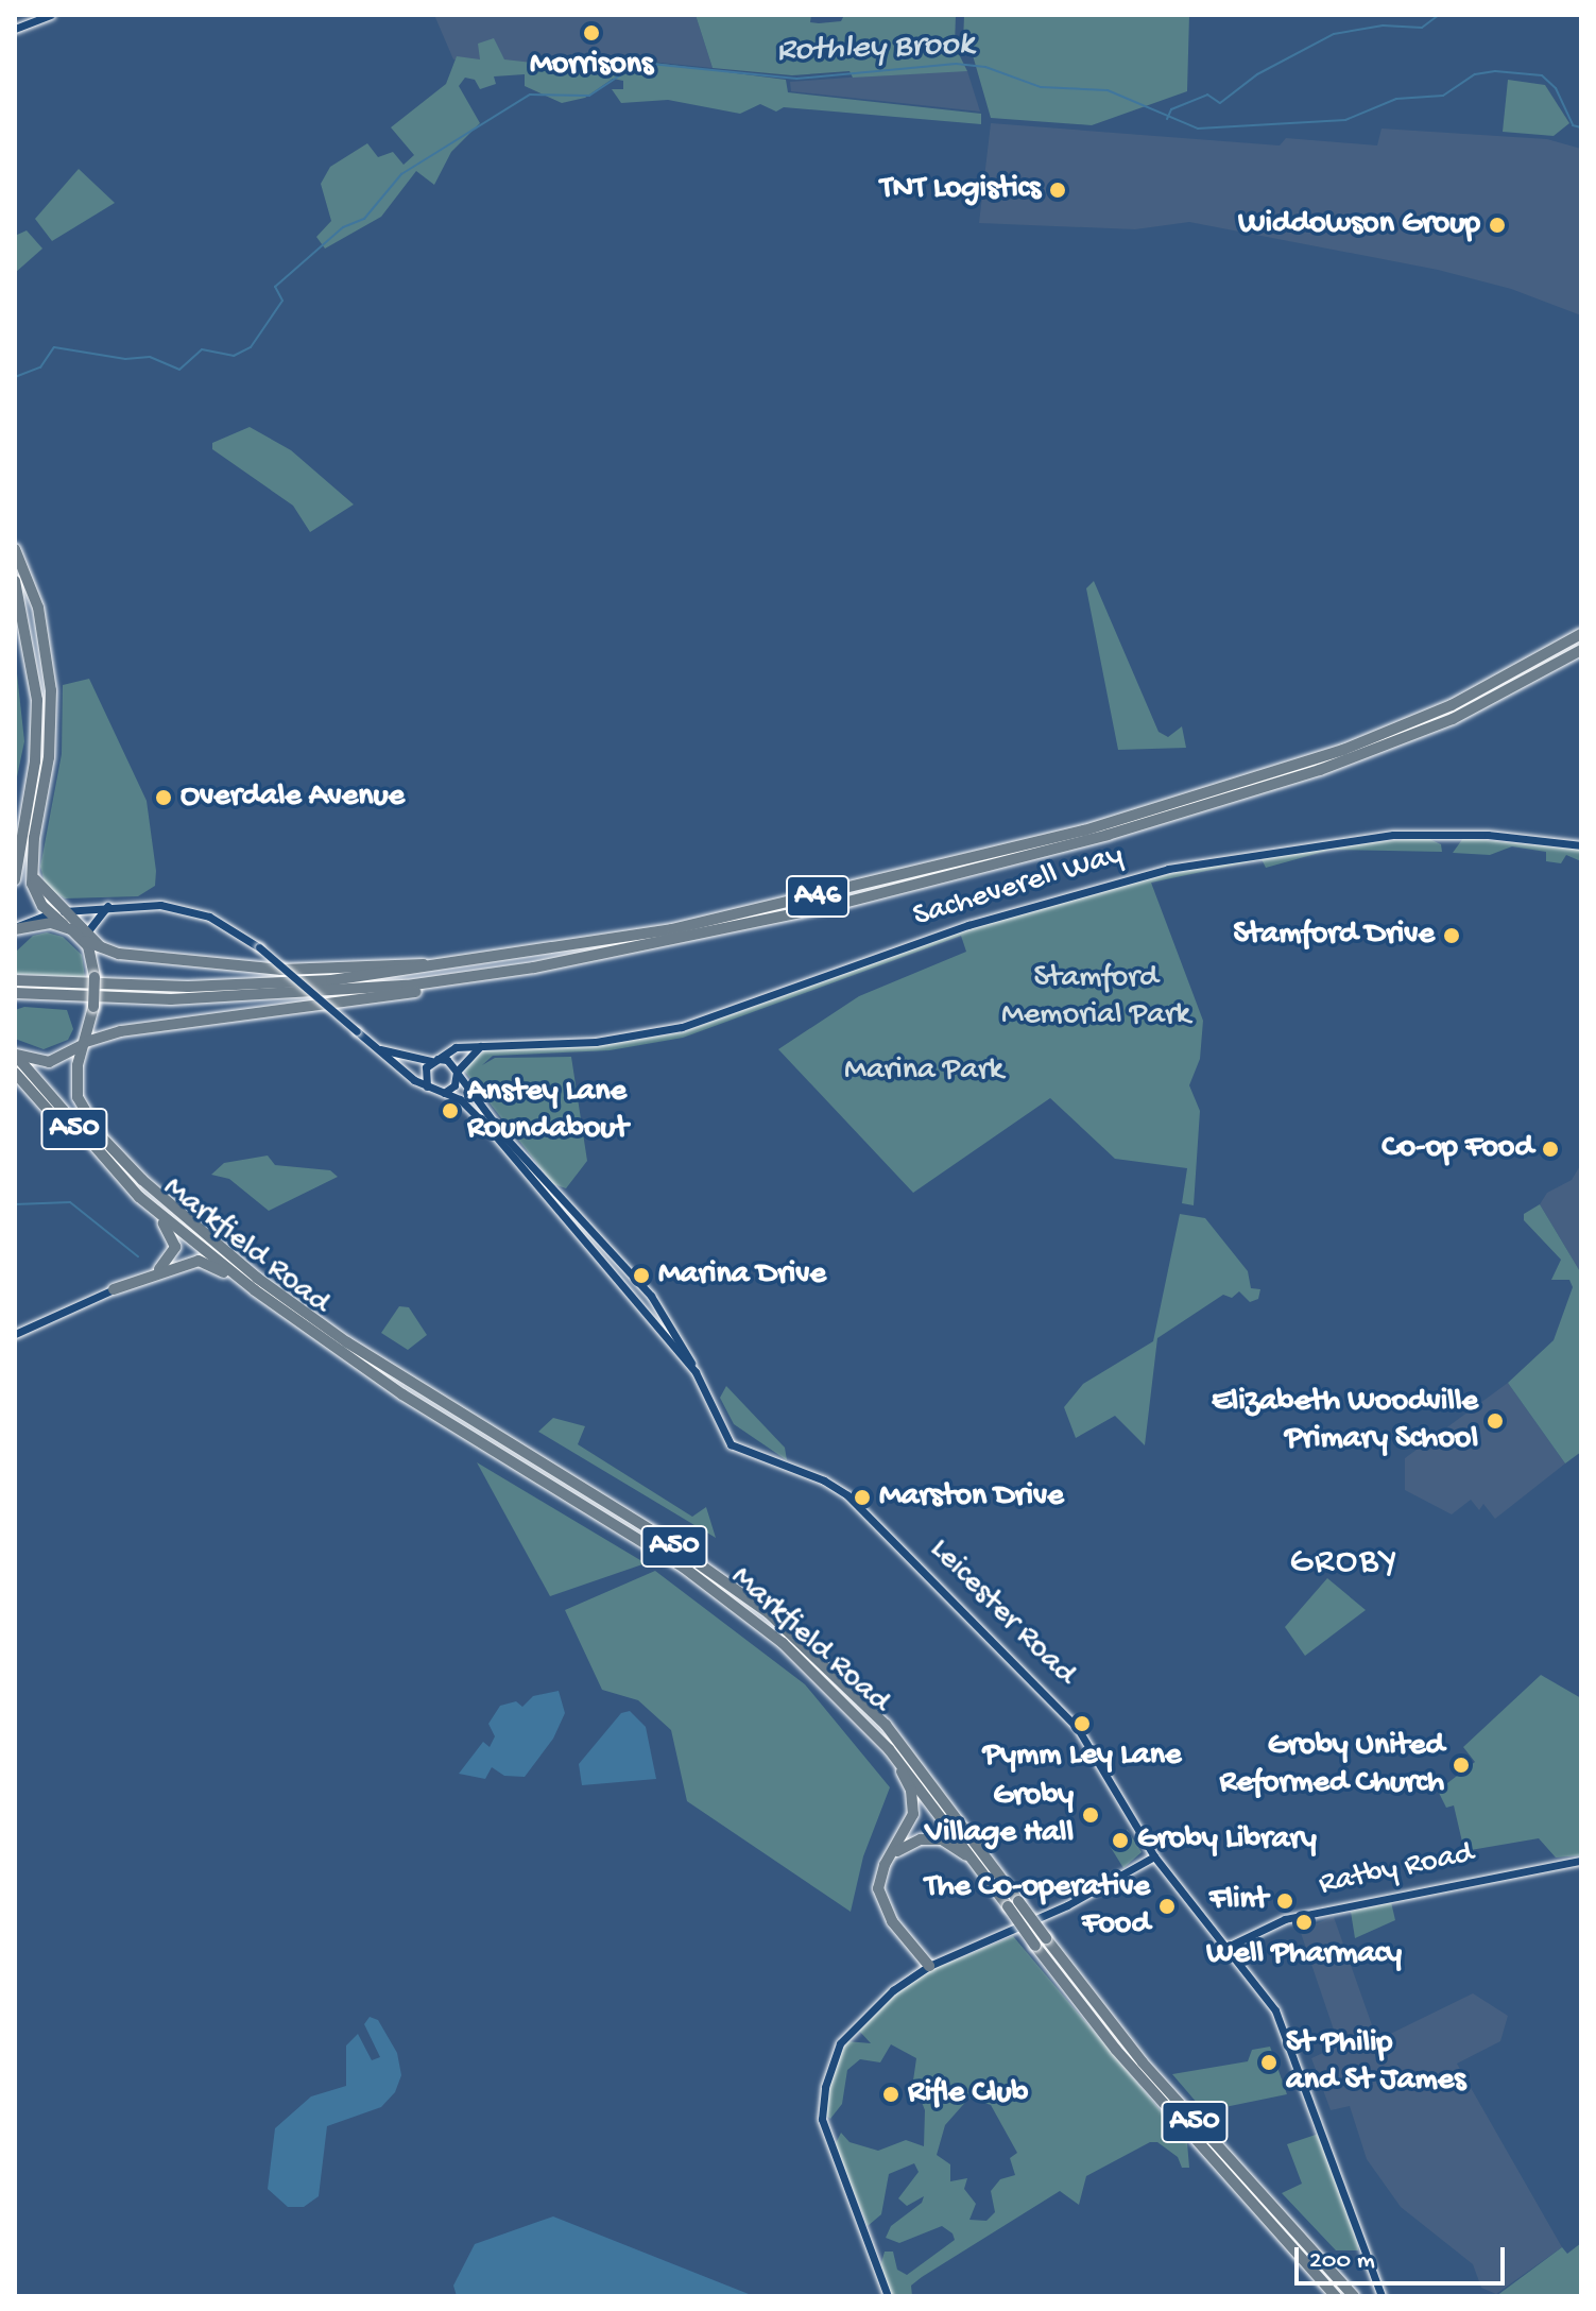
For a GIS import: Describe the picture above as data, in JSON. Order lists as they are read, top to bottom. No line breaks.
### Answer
{"streets":{"highway":["A46","A50","Markfield Road"],"street":["Sacheverell Way","Leicester Road","Ratby Road"]},"crossings":[["Sacheverell Way","Leicester Road"],["Leicester Road","Ratby Road"]],"districts":["GROBY"],"water":["Rothley Brook"],"parks":["Stamford Memorial Park","Marina Park"],"places":["Morrisons","TNT Logistics","Widdowson Group","Overdale Avenue","Stamford Drive","Anstey Lane Roundabout","Co-op Food","Marina Drive","Elizabeth Woodville Primary School","Marston Drive","Pymm Ley Lane","Groby United Reformed Church","Groby Village Hall","Groby Library","Flint","The Co-operative Food","Well Pharmacy","St Philip and St James","Rifle Club"],"scale_bar":"200 m"}
